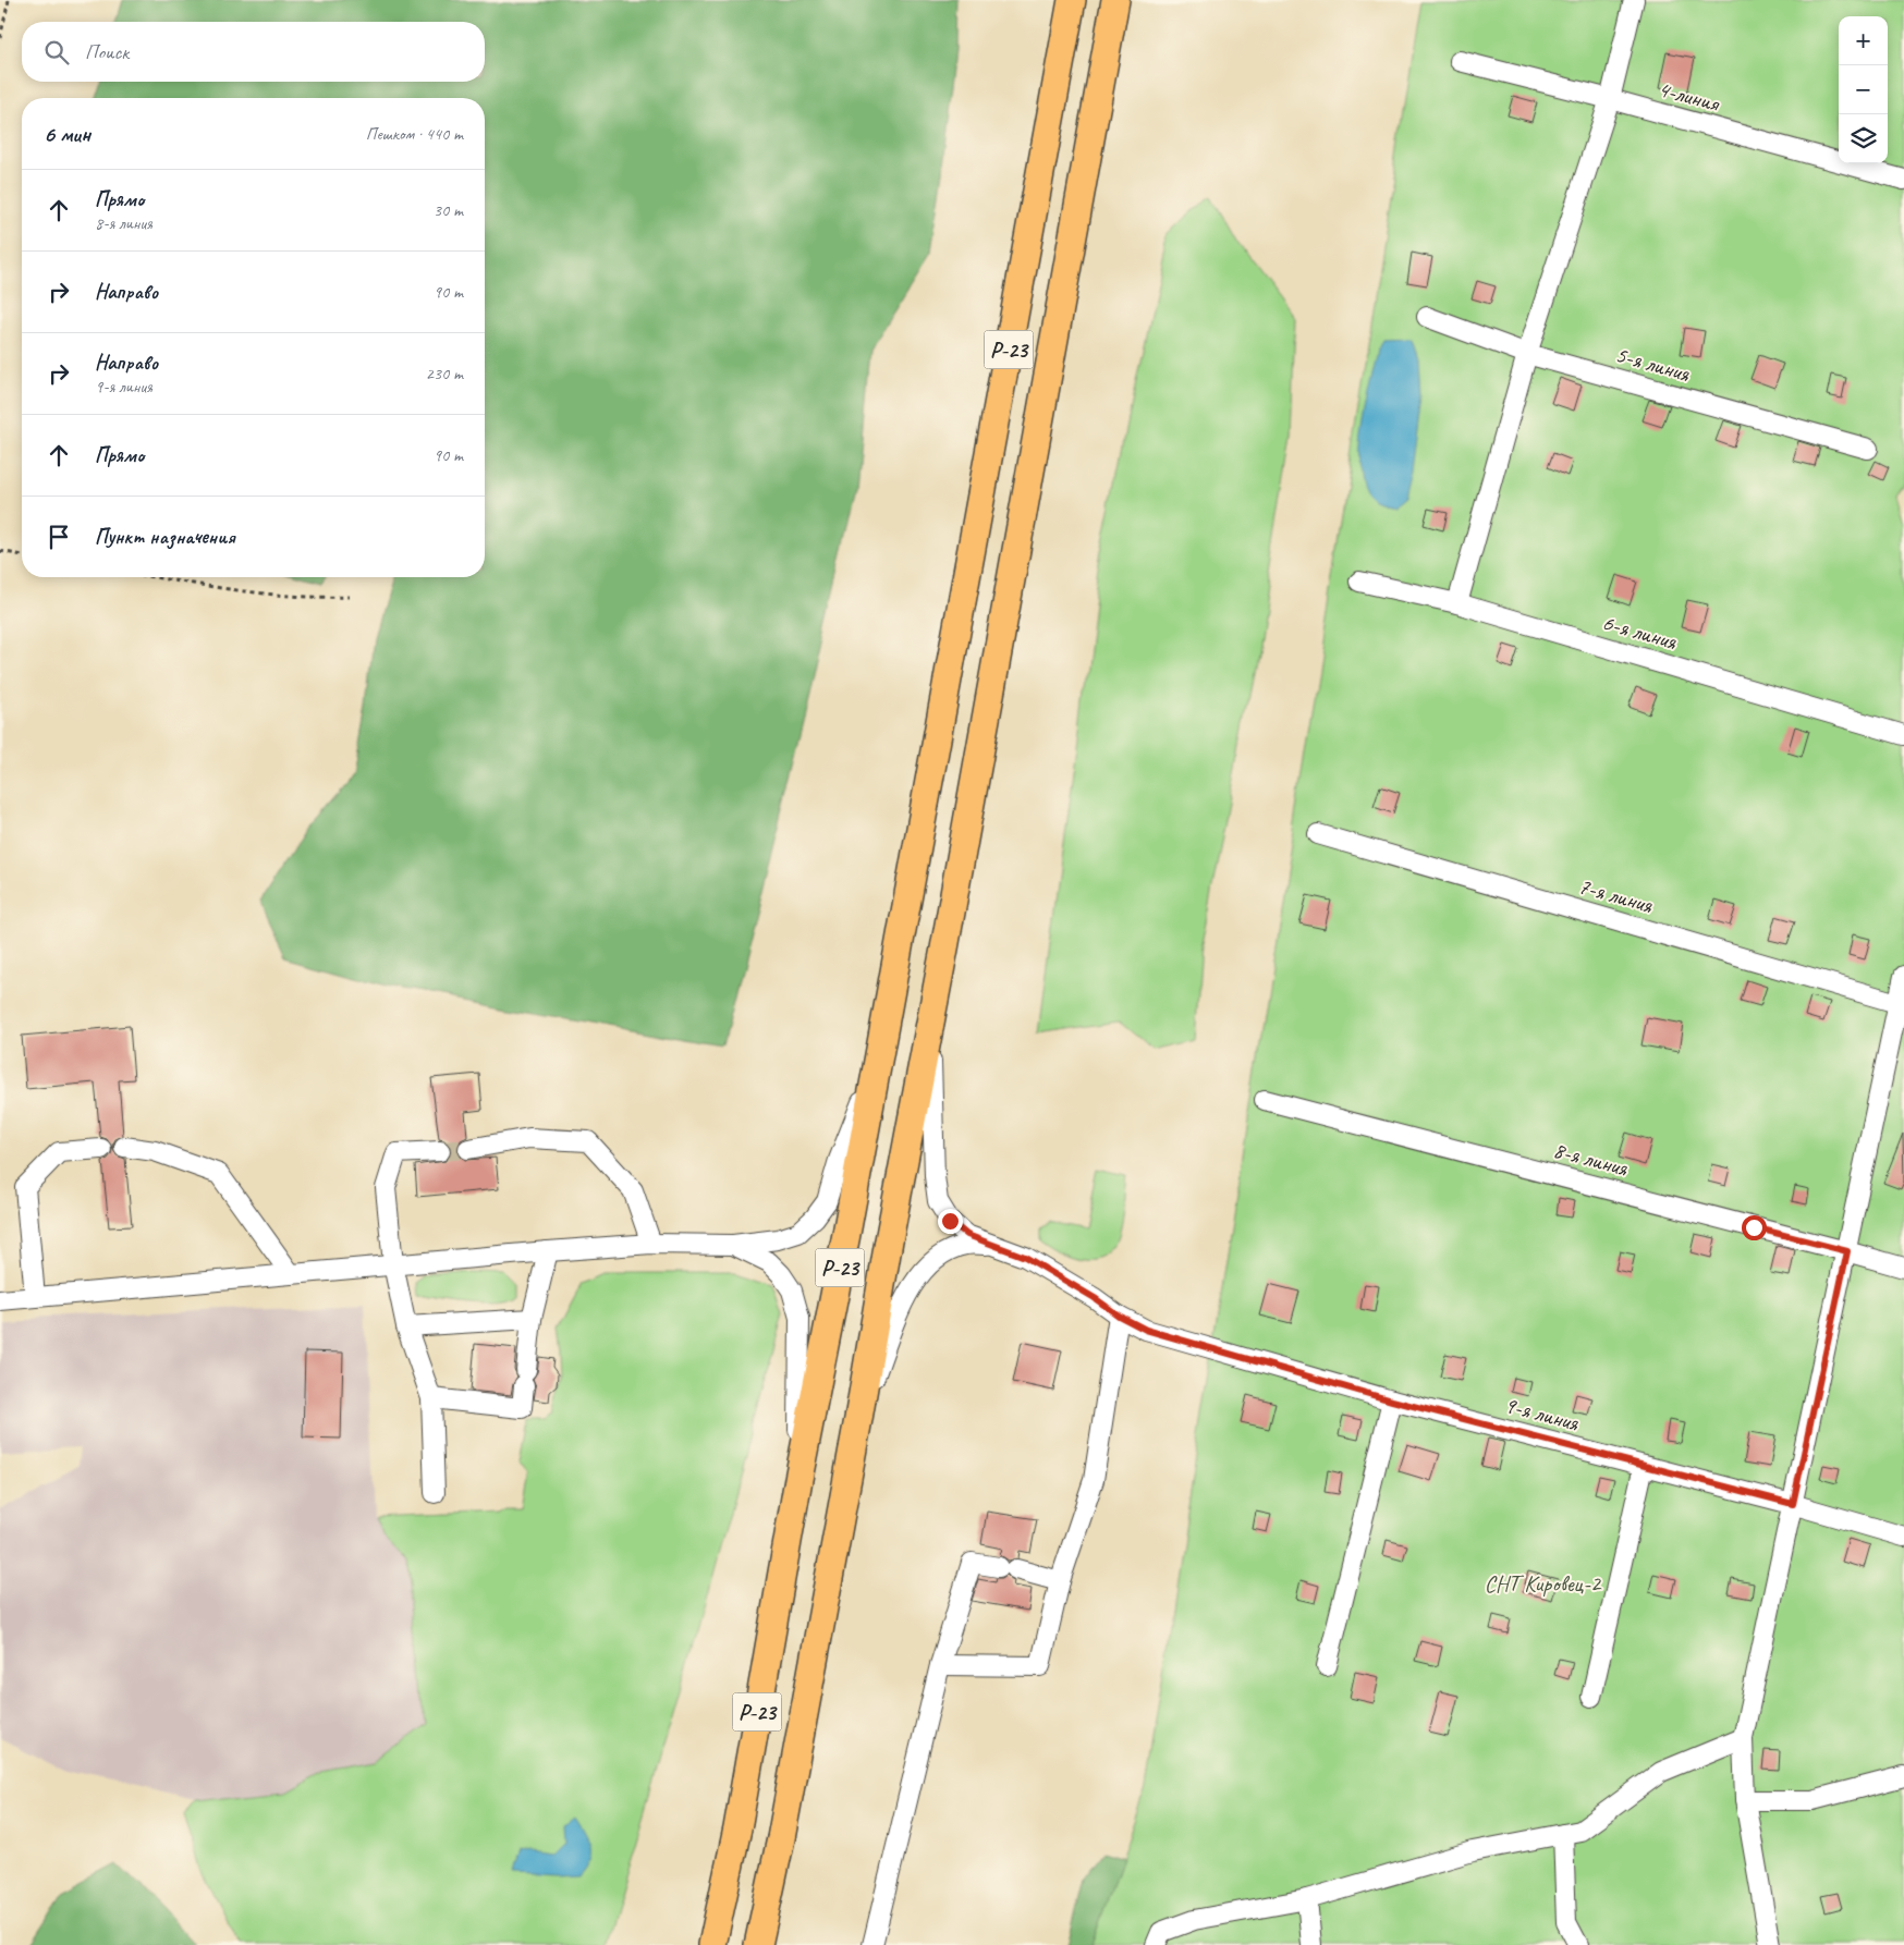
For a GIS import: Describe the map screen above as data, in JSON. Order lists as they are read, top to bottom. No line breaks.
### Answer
{"streets":{"highway":["Р-23"],"street":["4-линия","5-я линия","6-я линия","7-я линия","8-я линия","9-я линия"]},"crossings":[["Р-23","9-я линия"]],"parks":["СНТ Кировец-2"],"page":{"map_buttons":["+","−"],"search":"Поиск","heading":["6 мин","Пешком · 440 m"],"list":[["Прямо","8-я линия","30 m"],["Направо","90 m"],["Направо","9-я линия","230 m"],["Прямо","90 m"],"Пункт назначения"]}}
